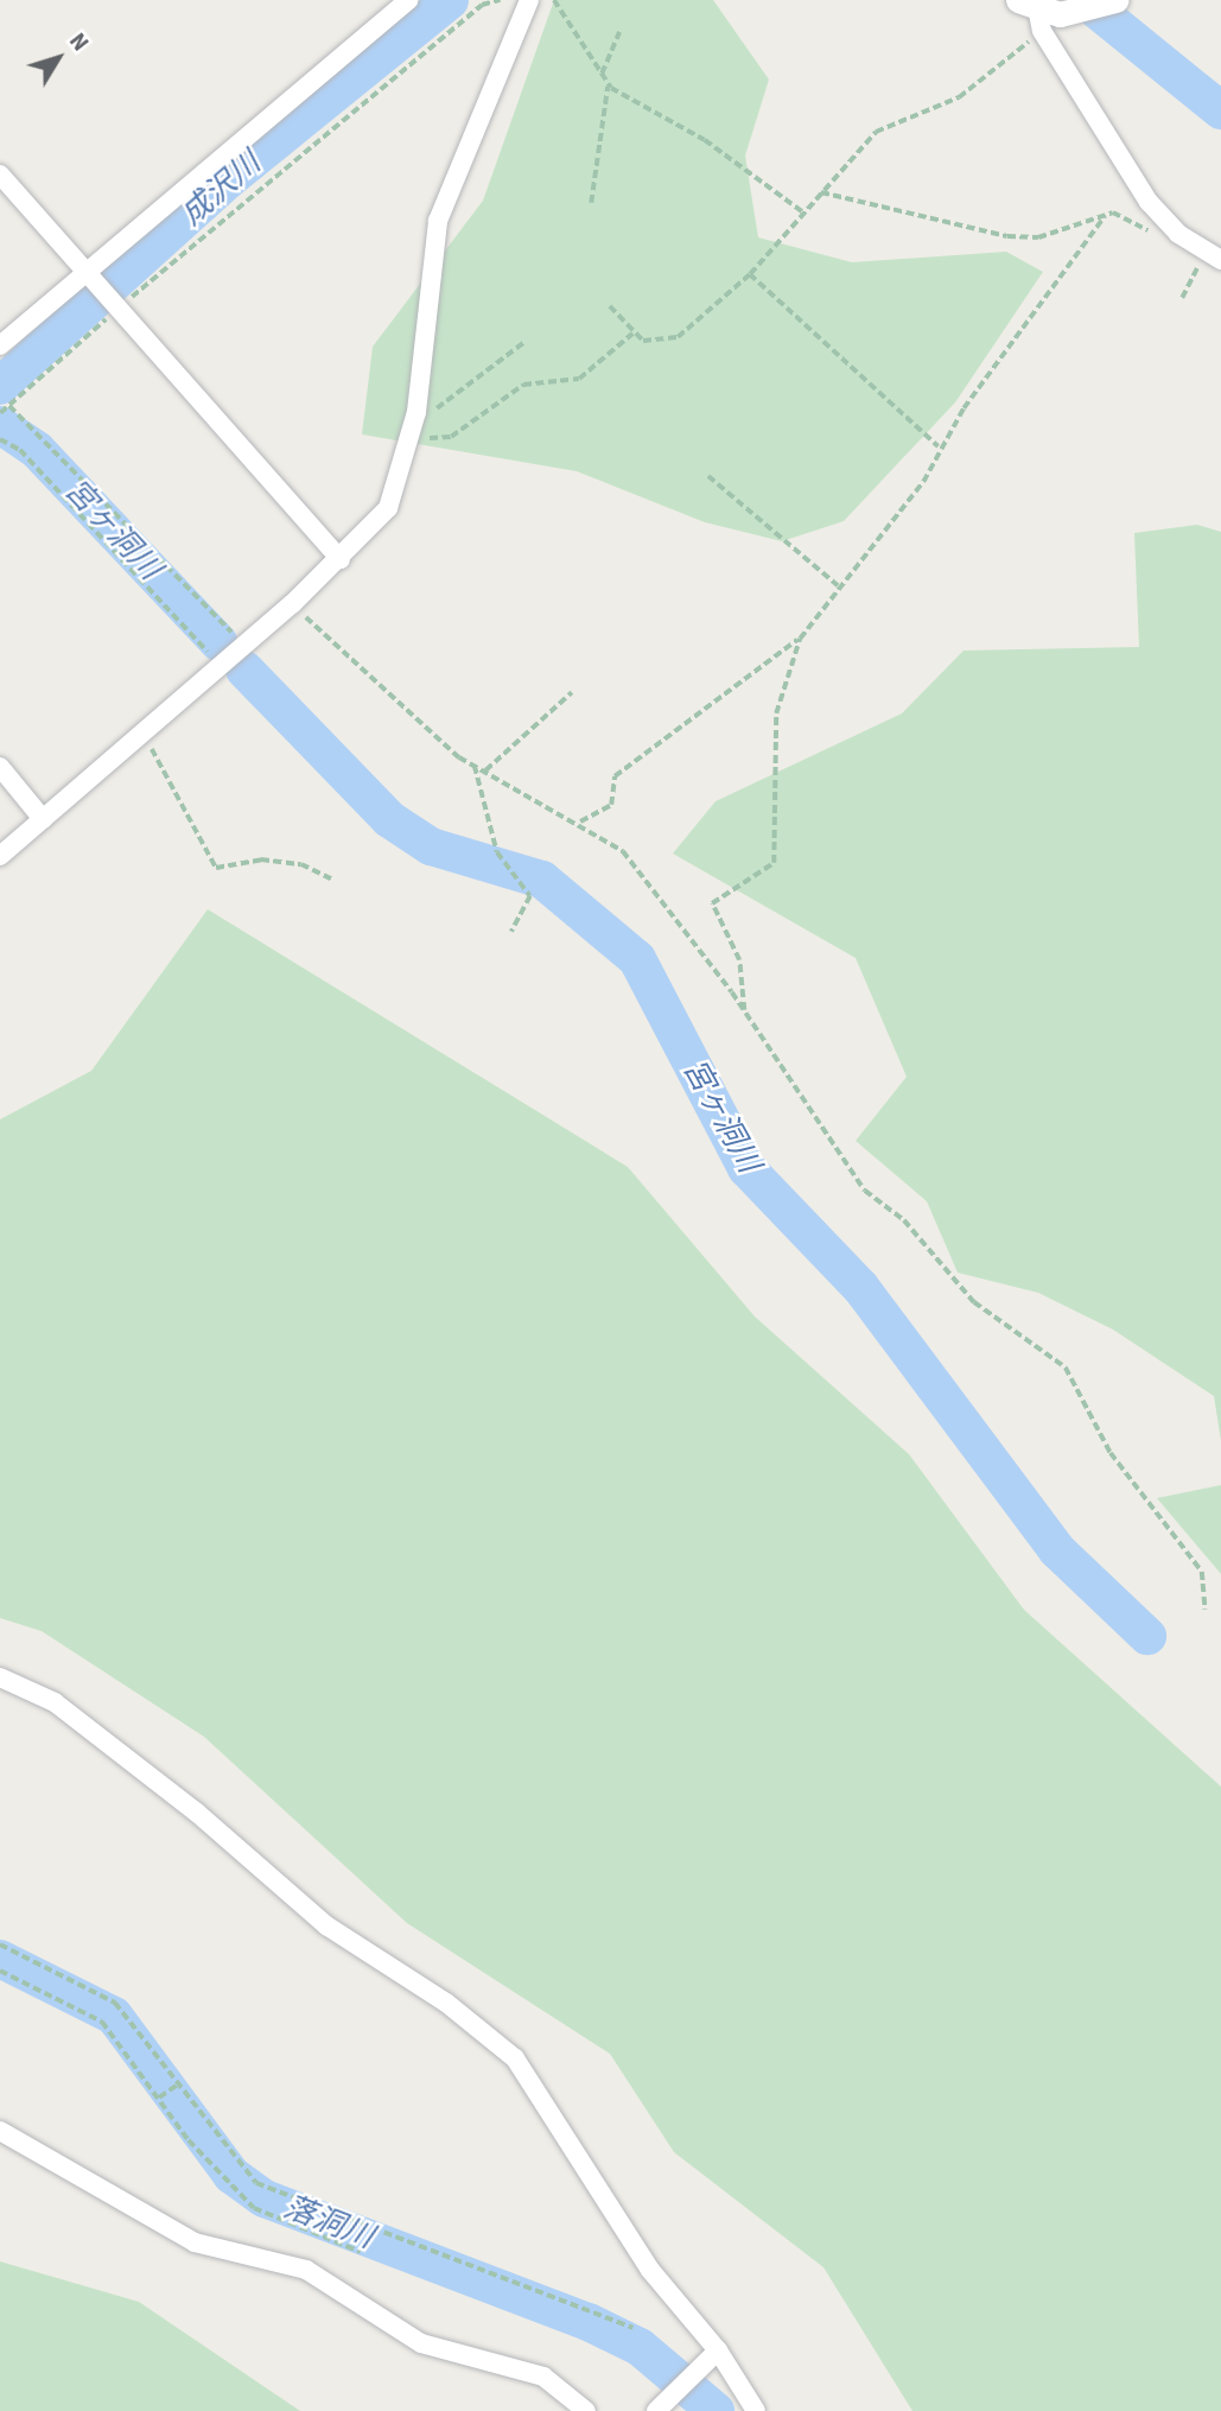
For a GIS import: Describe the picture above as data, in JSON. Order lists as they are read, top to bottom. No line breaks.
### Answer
{"water":["成沢川","宮ヶ洞川","落洞川"],"north":"top right"}
